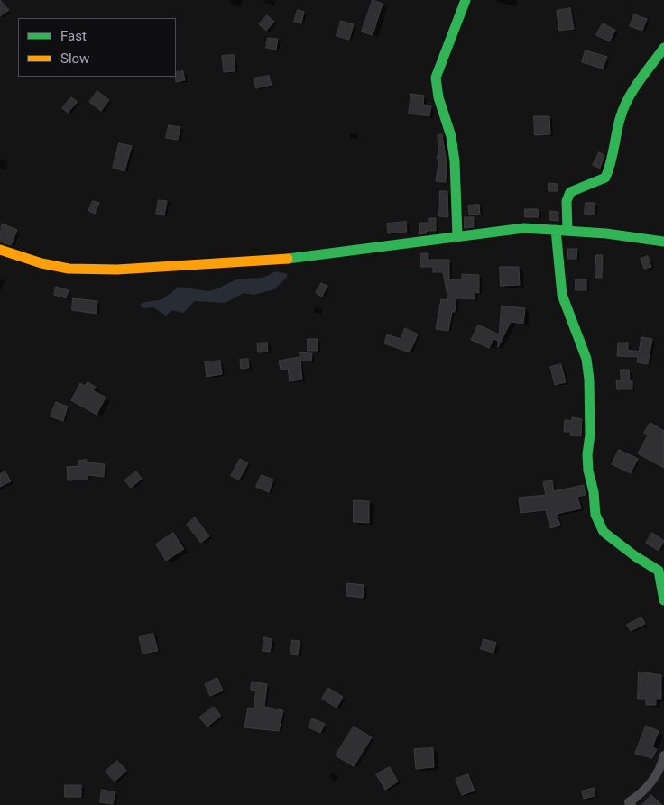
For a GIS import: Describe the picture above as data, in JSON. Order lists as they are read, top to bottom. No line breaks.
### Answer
{"legend":["Fast","Slow"]}
